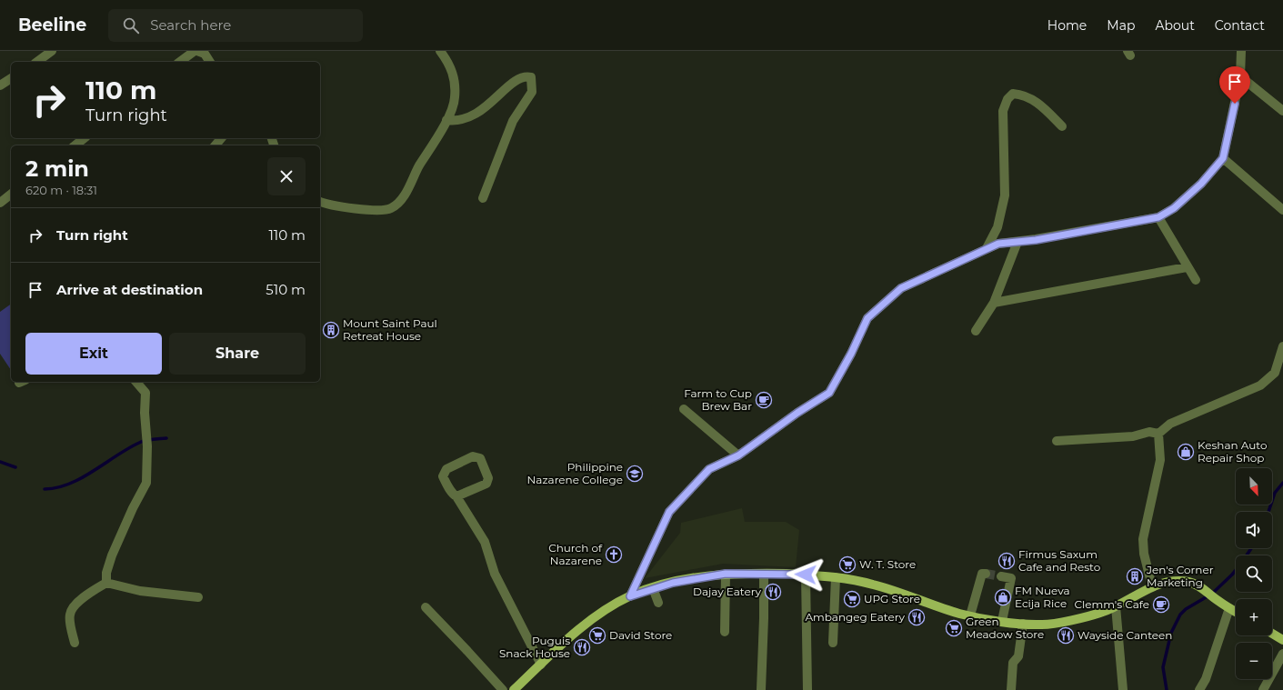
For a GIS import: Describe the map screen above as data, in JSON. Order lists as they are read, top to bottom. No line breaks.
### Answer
{"places":{"building":["Mount Saint Paul Retreat House","Jen's Corner Marketing"],"cafe":["Farm to Cup Brew Bar","Clemm's Cafe"],"shop":["Keshan Auto Repair Shop","FM Nueva Ecija Rice"],"school or university":["Philippine Nazarene College"],"church":["Church of Nazarene"],"restaurant":["Firmus Saxum Cafe and Resto","Dajay Eatery","Ambangeg Eatery","Wayside Canteen","Puguis Snack House"],"supermarket":["W. T. Store","UPG Store","Green Meadow Store","David Store"]},"north":"bottom right","page":{"header":"Beeline","search":"Search here","nav":["Home","Map","About","Contact"],"turn":["110 m","Turn right"],"heading":["2 min","620 m · 18:31"],"list":[{"name":"Turn right","value":"110 m"},{"name":"Arrive at destination","value":"510 m"}],"buttons":["Exit","Share"],"map_buttons":["+","−"]}}
